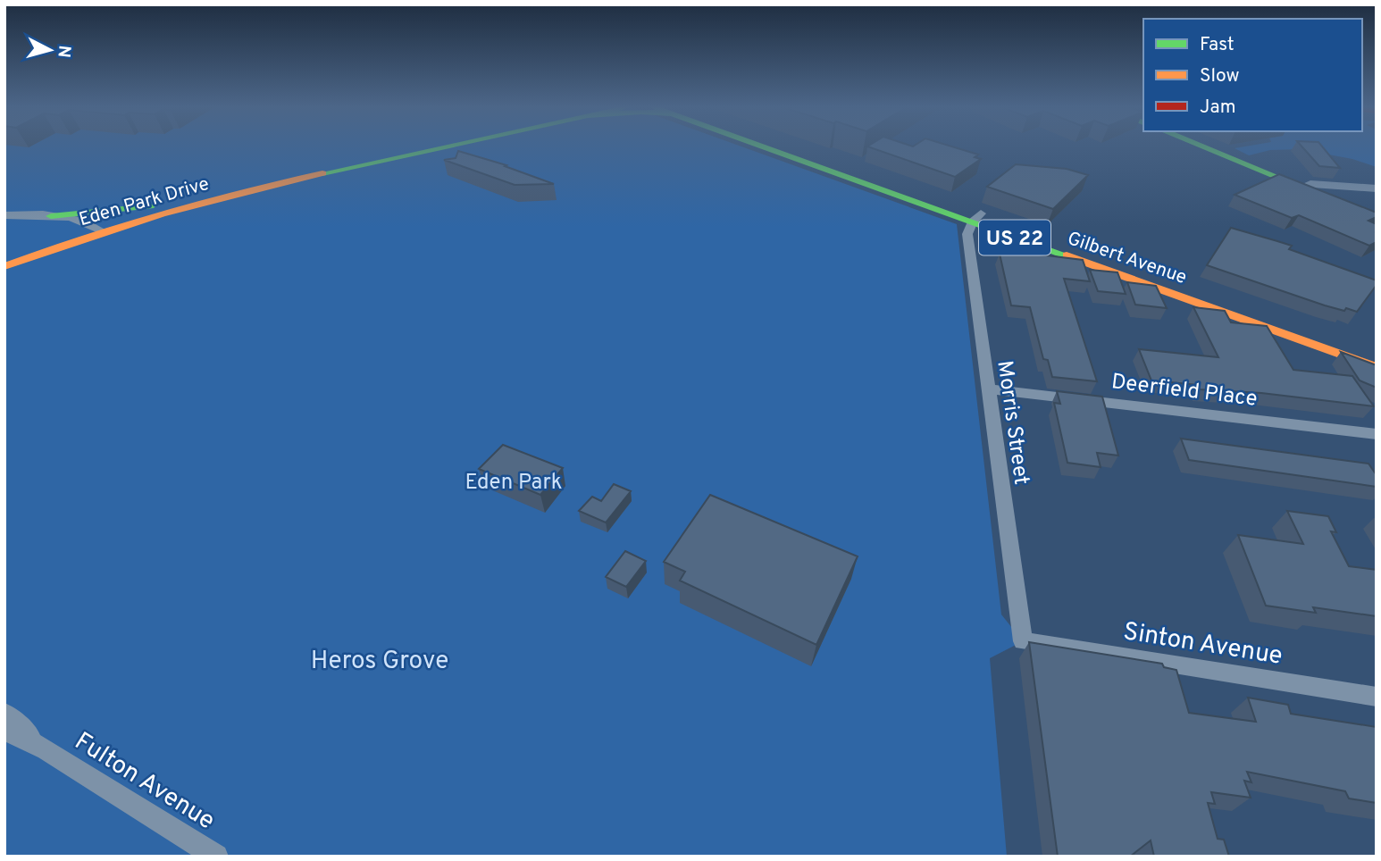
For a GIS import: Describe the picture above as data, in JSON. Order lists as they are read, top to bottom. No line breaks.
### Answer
{"streets":{"main road":["Eden Park Drive","US 22","Gilbert Avenue"],"street":["Deerfield Place","Morris Street","Sinton Avenue","Fulton Avenue"]},"crossings":[["Gilbert Avenue","Morris Street"],["Deerfield Place","Morris Street"],["Morris Street","Sinton Avenue"]],"parks":["Eden Park","Heros Grove"],"legend":["Fast","Slow","Jam"],"north":"right"}
